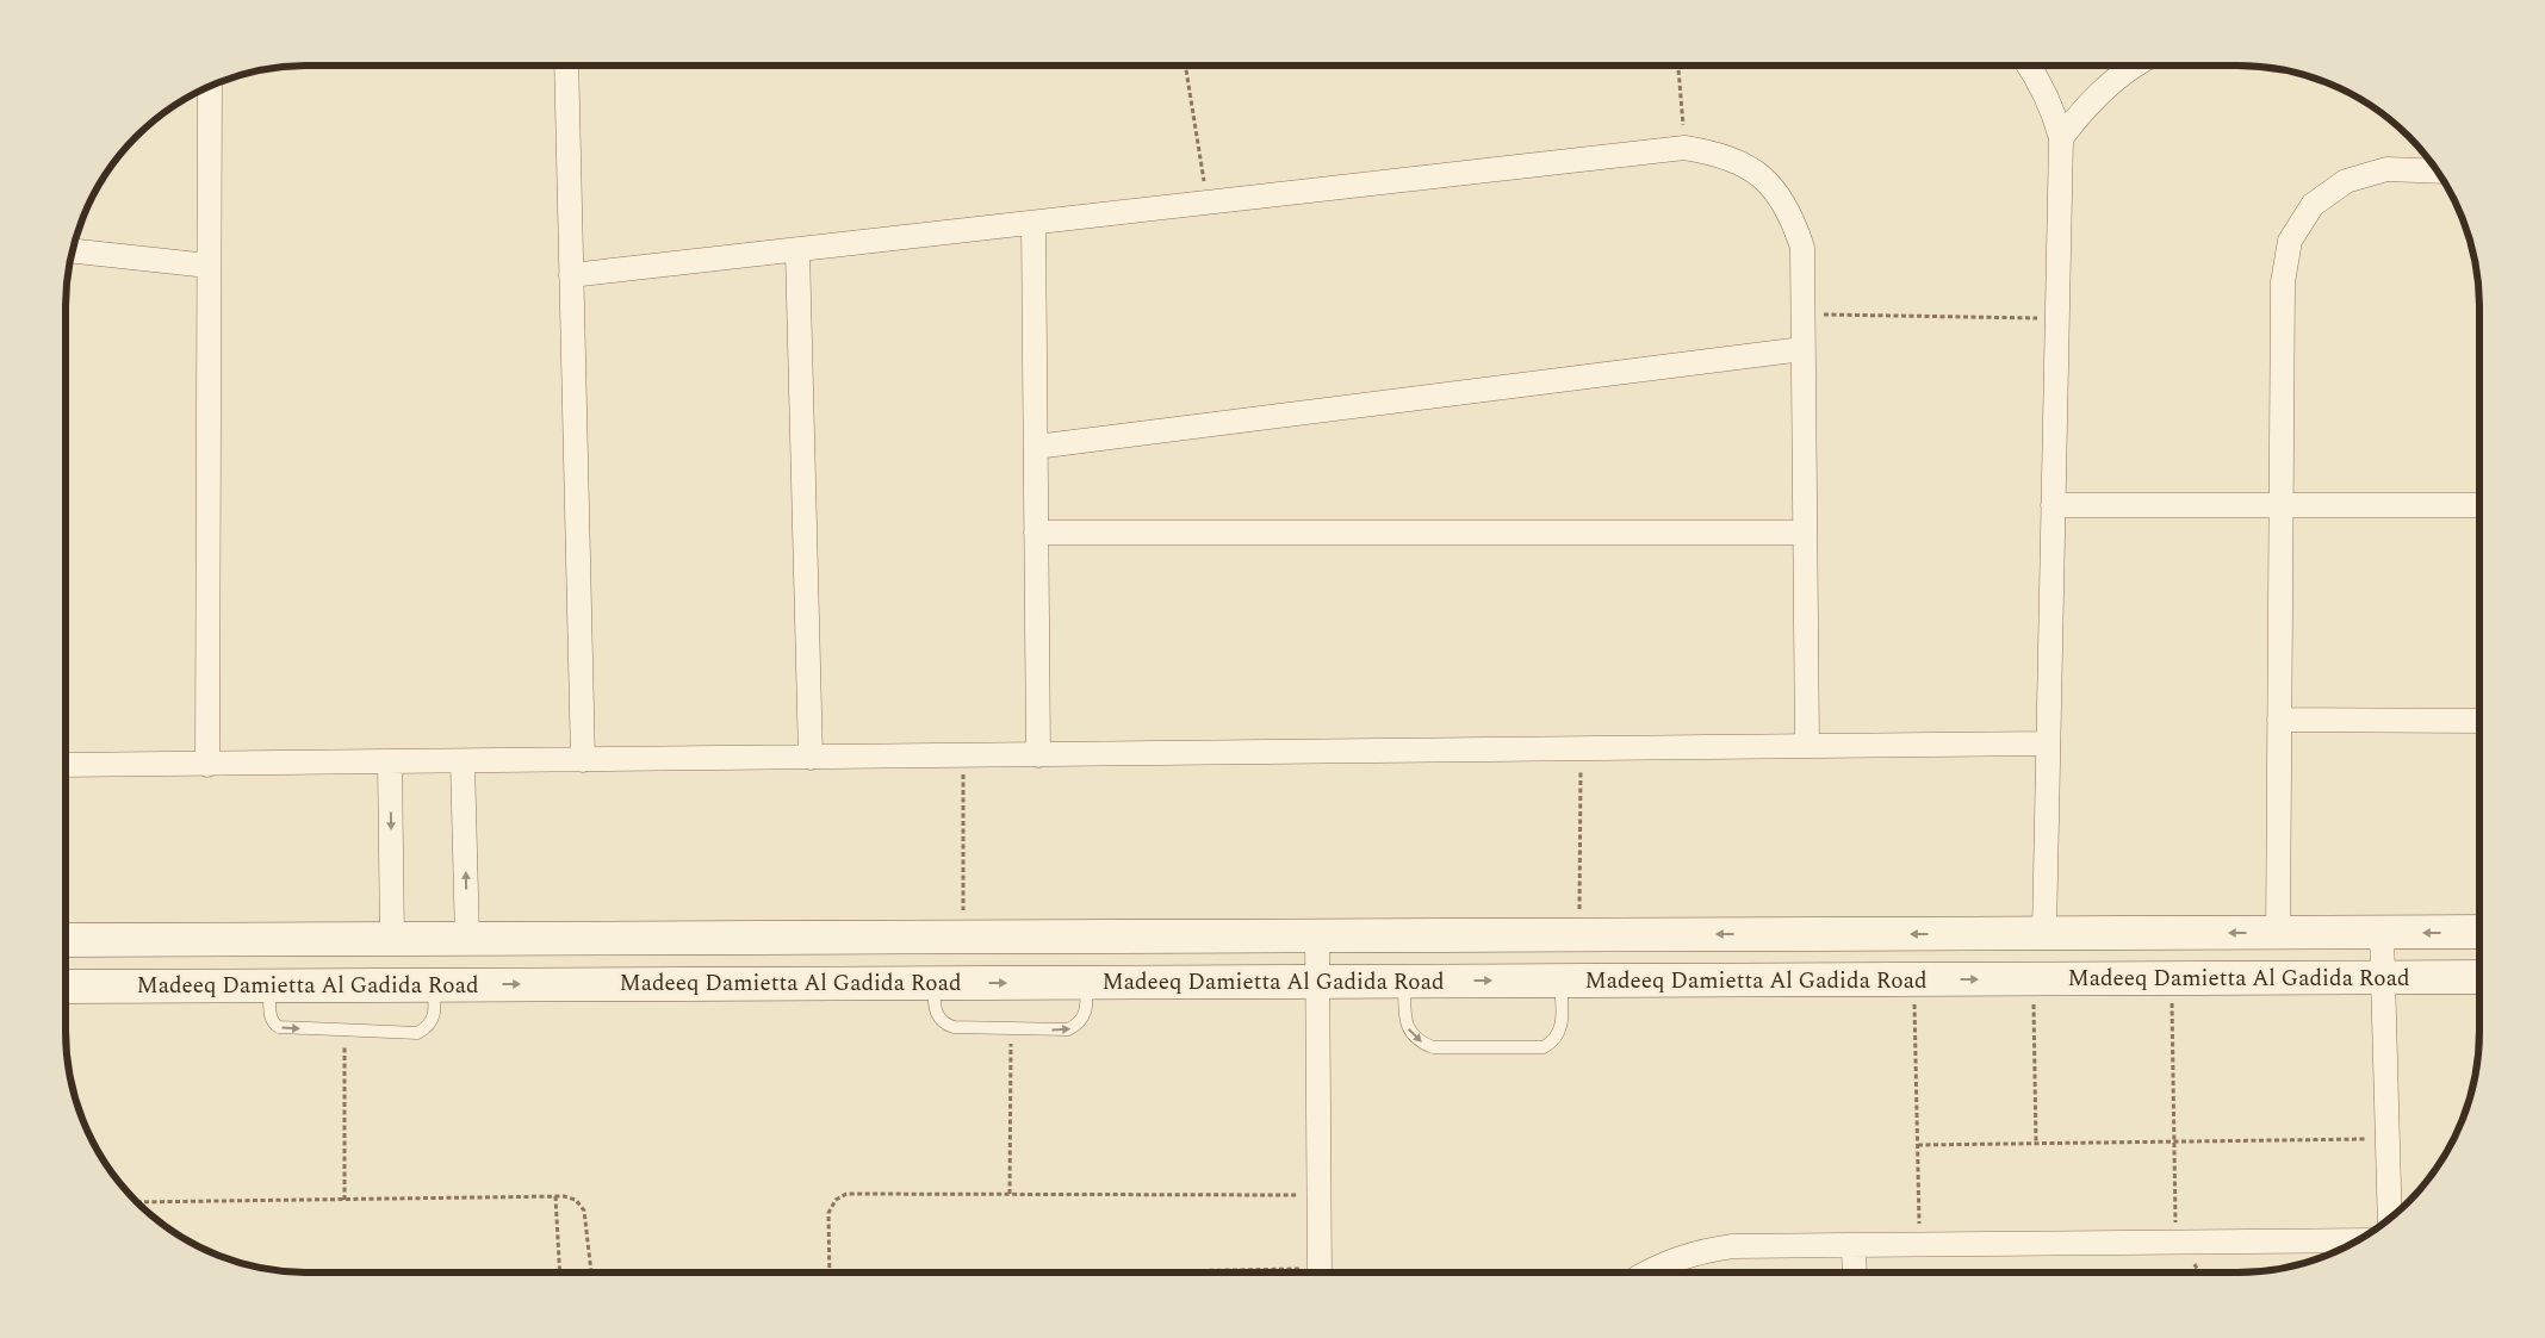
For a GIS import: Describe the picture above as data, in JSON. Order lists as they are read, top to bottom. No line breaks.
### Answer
{"streets":{"street":["Madeeq Damietta Al Gadida Road"]}}
